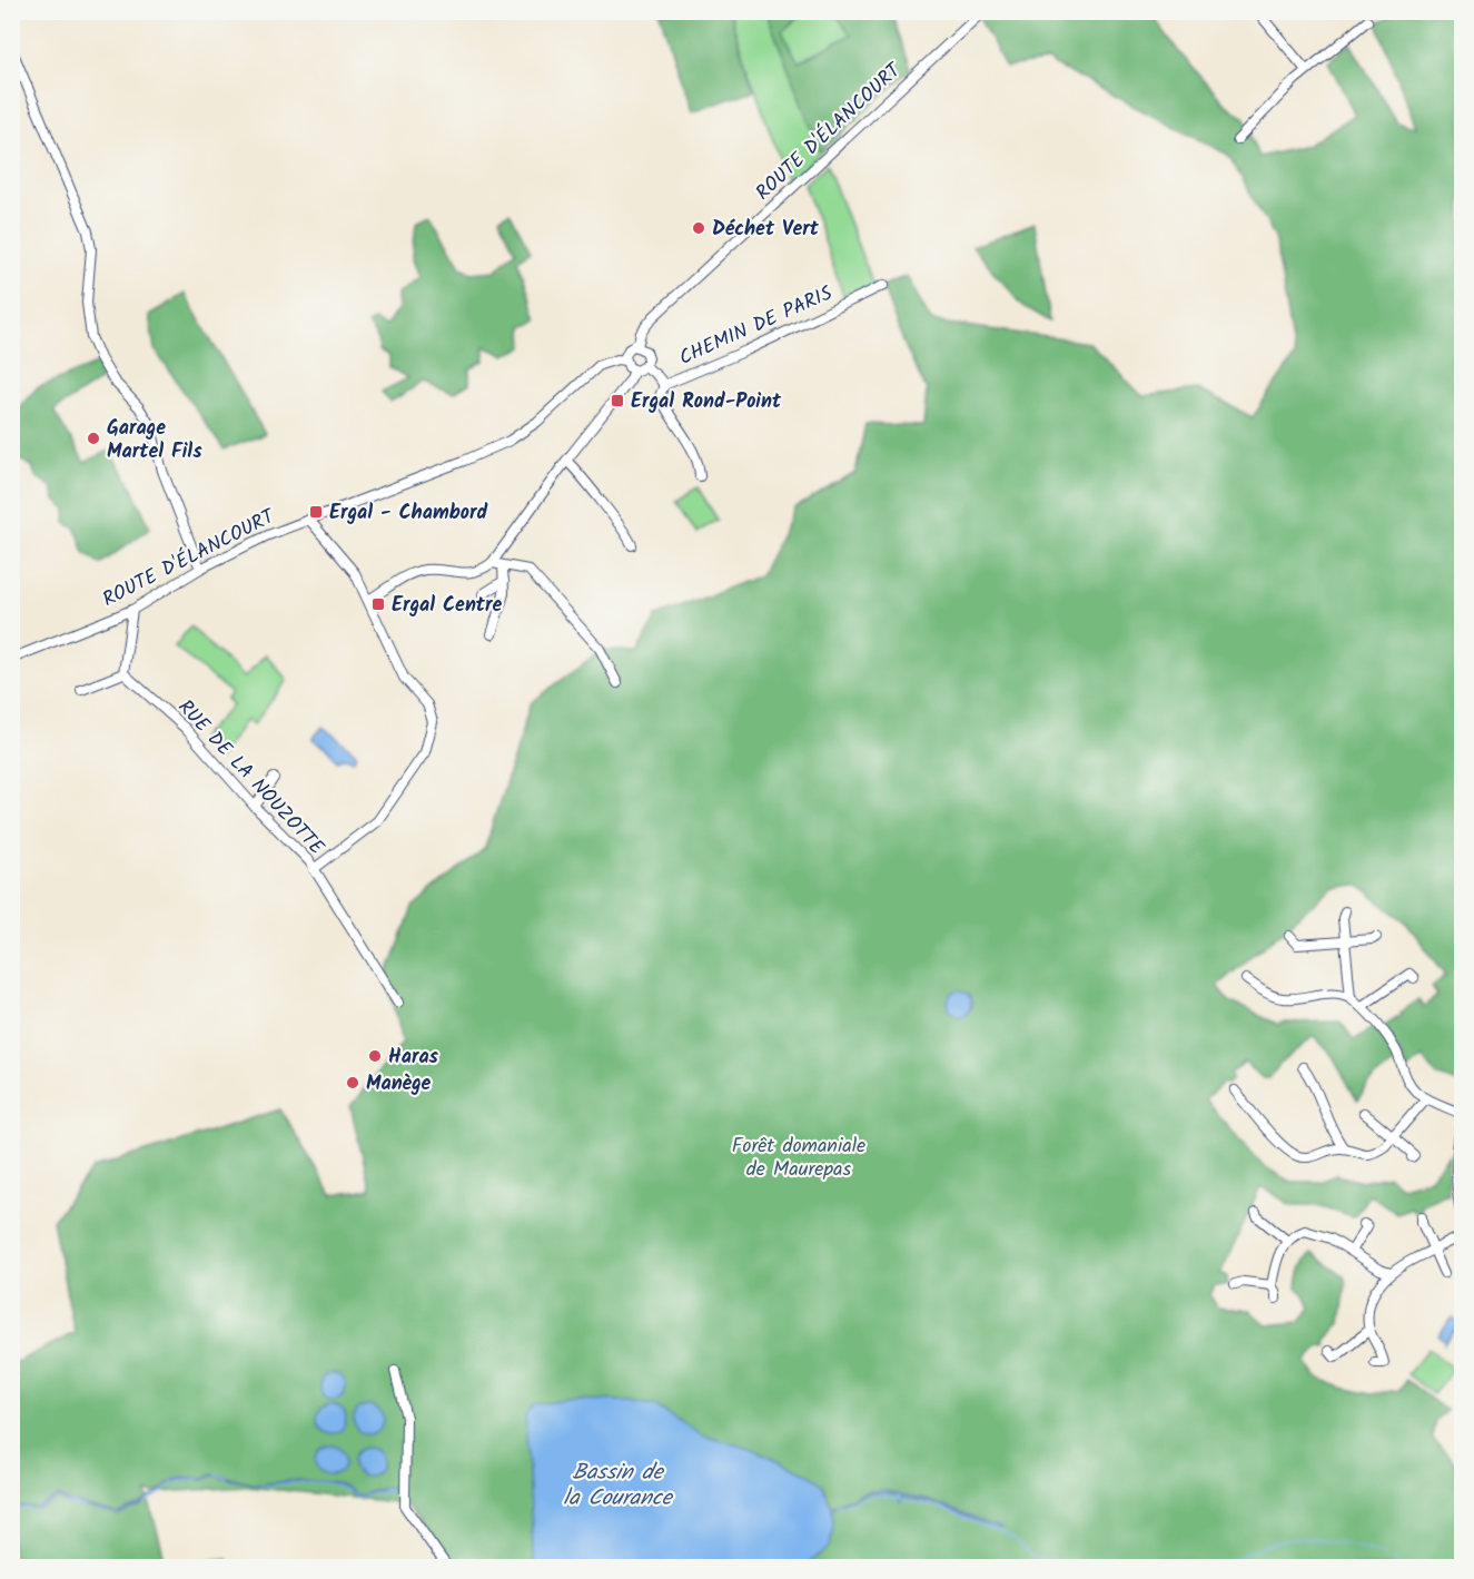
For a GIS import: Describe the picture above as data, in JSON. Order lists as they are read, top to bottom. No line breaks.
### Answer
{"streets":{"street":["ROUTE D'ÉLANCOURT","CHEMIN DE PARIS","RUE DE LA NOUZOTTE"]},"crossings":[["ROUTE D'ÉLANCOURT","CHEMIN DE PARIS"]],"water":["Bassin de la Courance"],"parks":["Forêt domaniale de Maurepas"],"places":{"other":["Déchet Vert","Garage Martel Fils","Haras","Manège"],"transit":["Ergal Rond-Point","Ergal - Chambord","Ergal Centre"]}}
